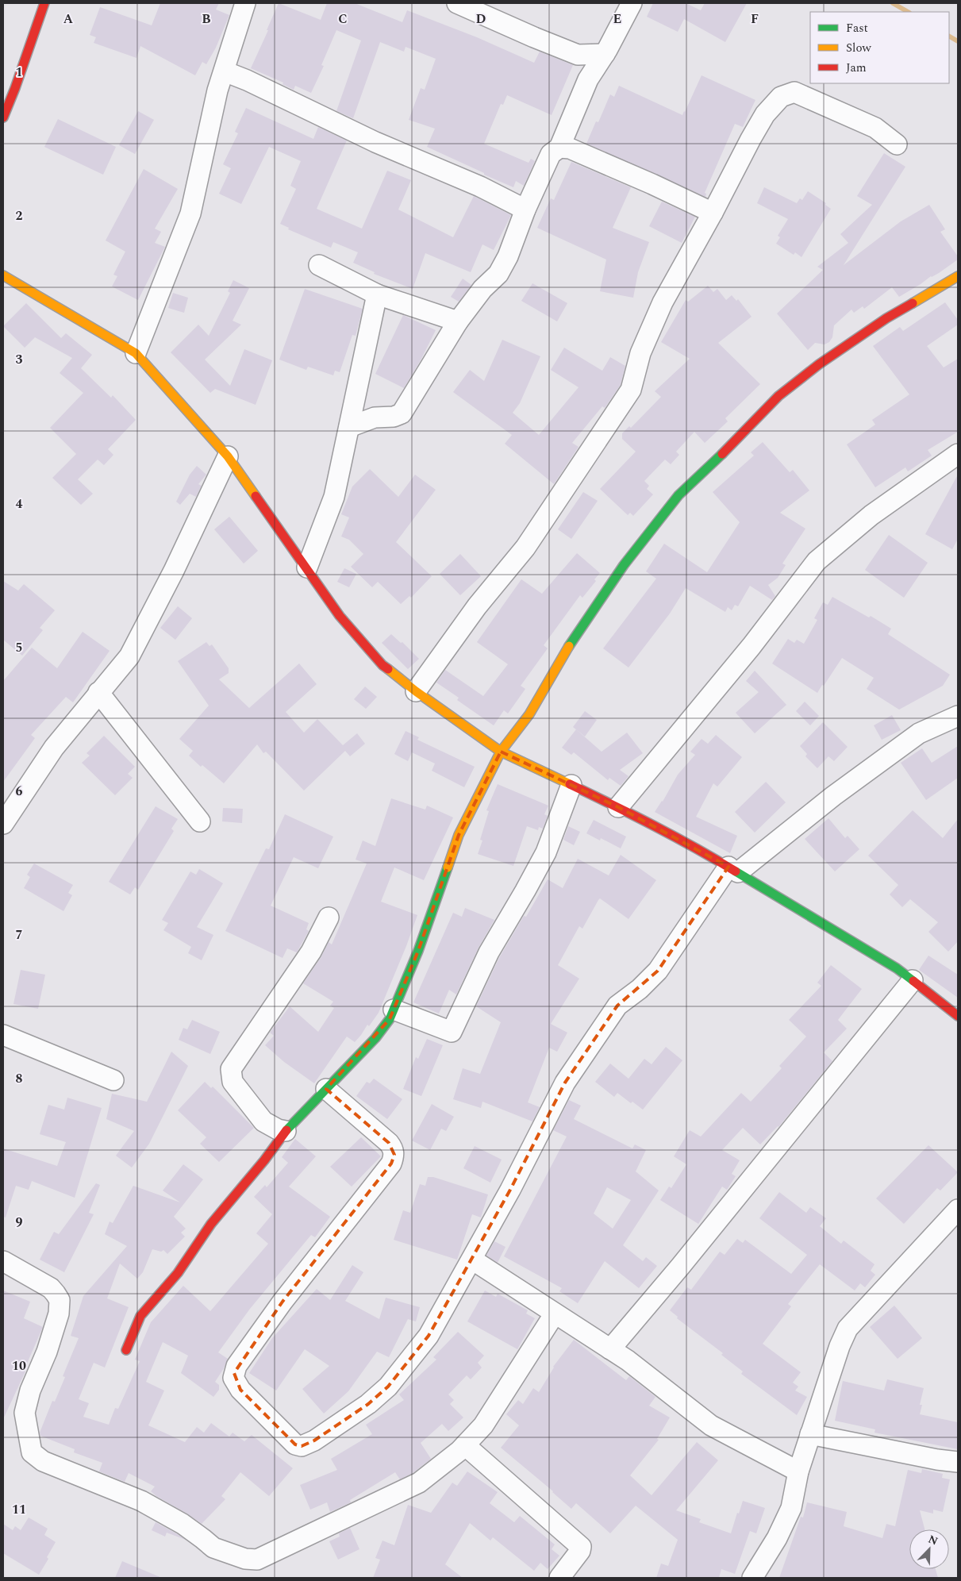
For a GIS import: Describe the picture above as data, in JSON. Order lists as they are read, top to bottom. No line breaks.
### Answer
{"legend":["Fast","Slow","Jam"],"north":"top right","grid":{"columns":["A","B","C","D","E","F"],"rows":["1","2","3","4","5","6","7","8","9","10","11"]}}
